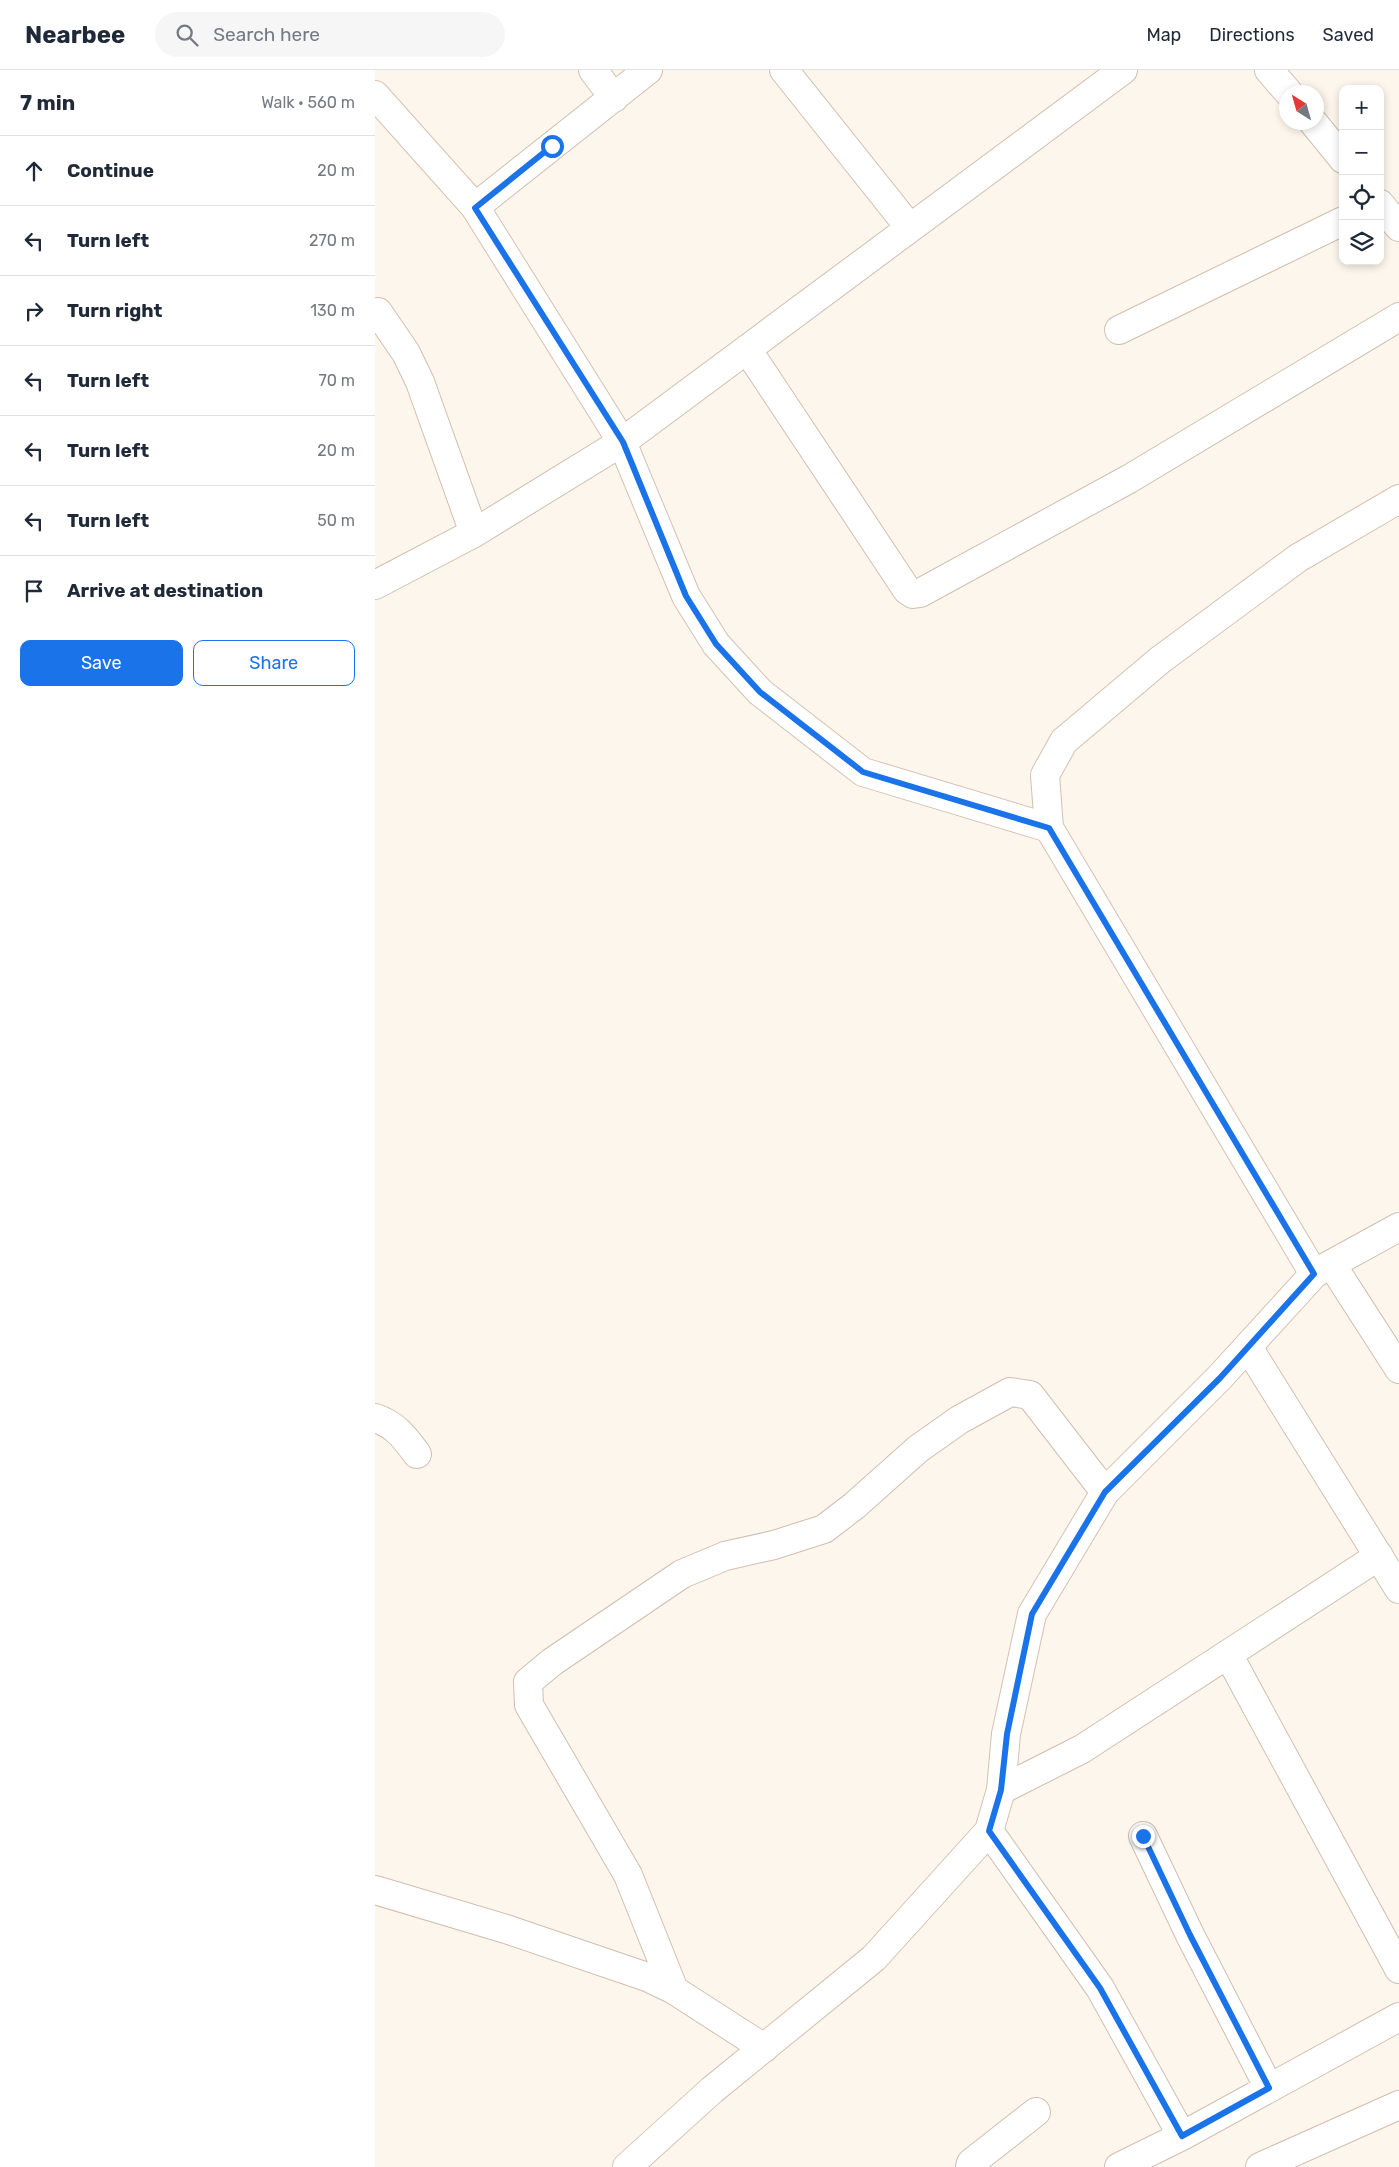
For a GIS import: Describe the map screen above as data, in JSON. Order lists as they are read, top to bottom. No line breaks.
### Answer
{"north":"top left","page":{"header":"Nearbee","search":"Search here","nav":["Map","Directions","Saved"],"heading":["7 min","Walk · 560 m"],"map_buttons":["+","−"],"list":[["Continue","20 m"],["Turn left","270 m"],["Turn right","130 m"],["Turn left","70 m"],["Turn left","20 m"],["Turn left","50 m"],"Arrive at destination"],"buttons":["Save","Share"]}}
